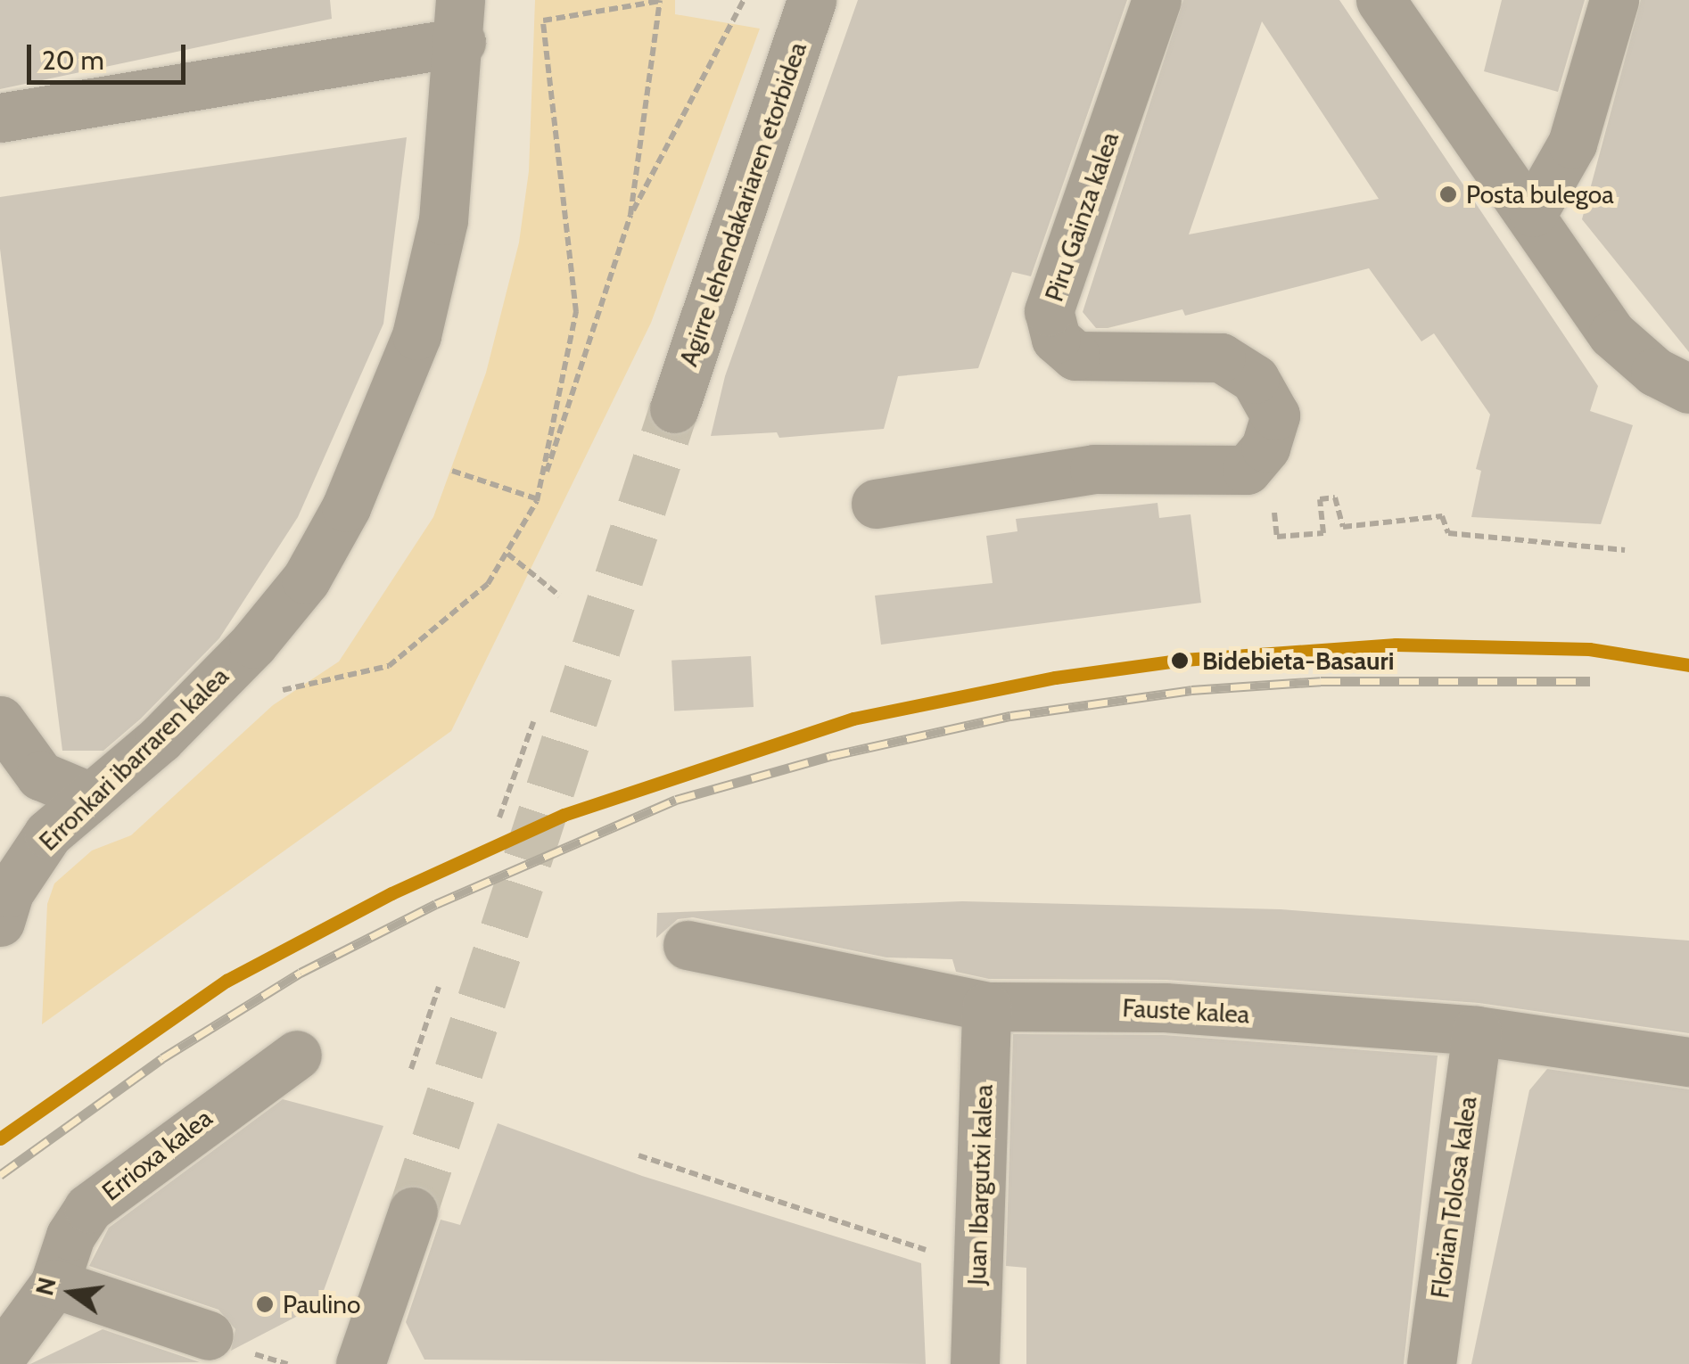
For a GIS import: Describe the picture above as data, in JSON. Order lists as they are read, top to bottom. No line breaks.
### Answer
{"streets":{"street":["Agirre lehendakariaren etorbidea","Piru Gainza kalea","Erronkari ibarraren kalea","Fauste kalea","Errioxa kalea","Juan Ibargutxi kalea","Florian Tolosa kalea"]},"crossings":[["Fauste kalea","Juan Ibargutxi kalea"],["Fauste kalea","Florian Tolosa kalea"]],"places":["Posta bulegoa","Bidebieta-Basauri","Paulino"],"scale_bar":"20 m","north":"left"}
